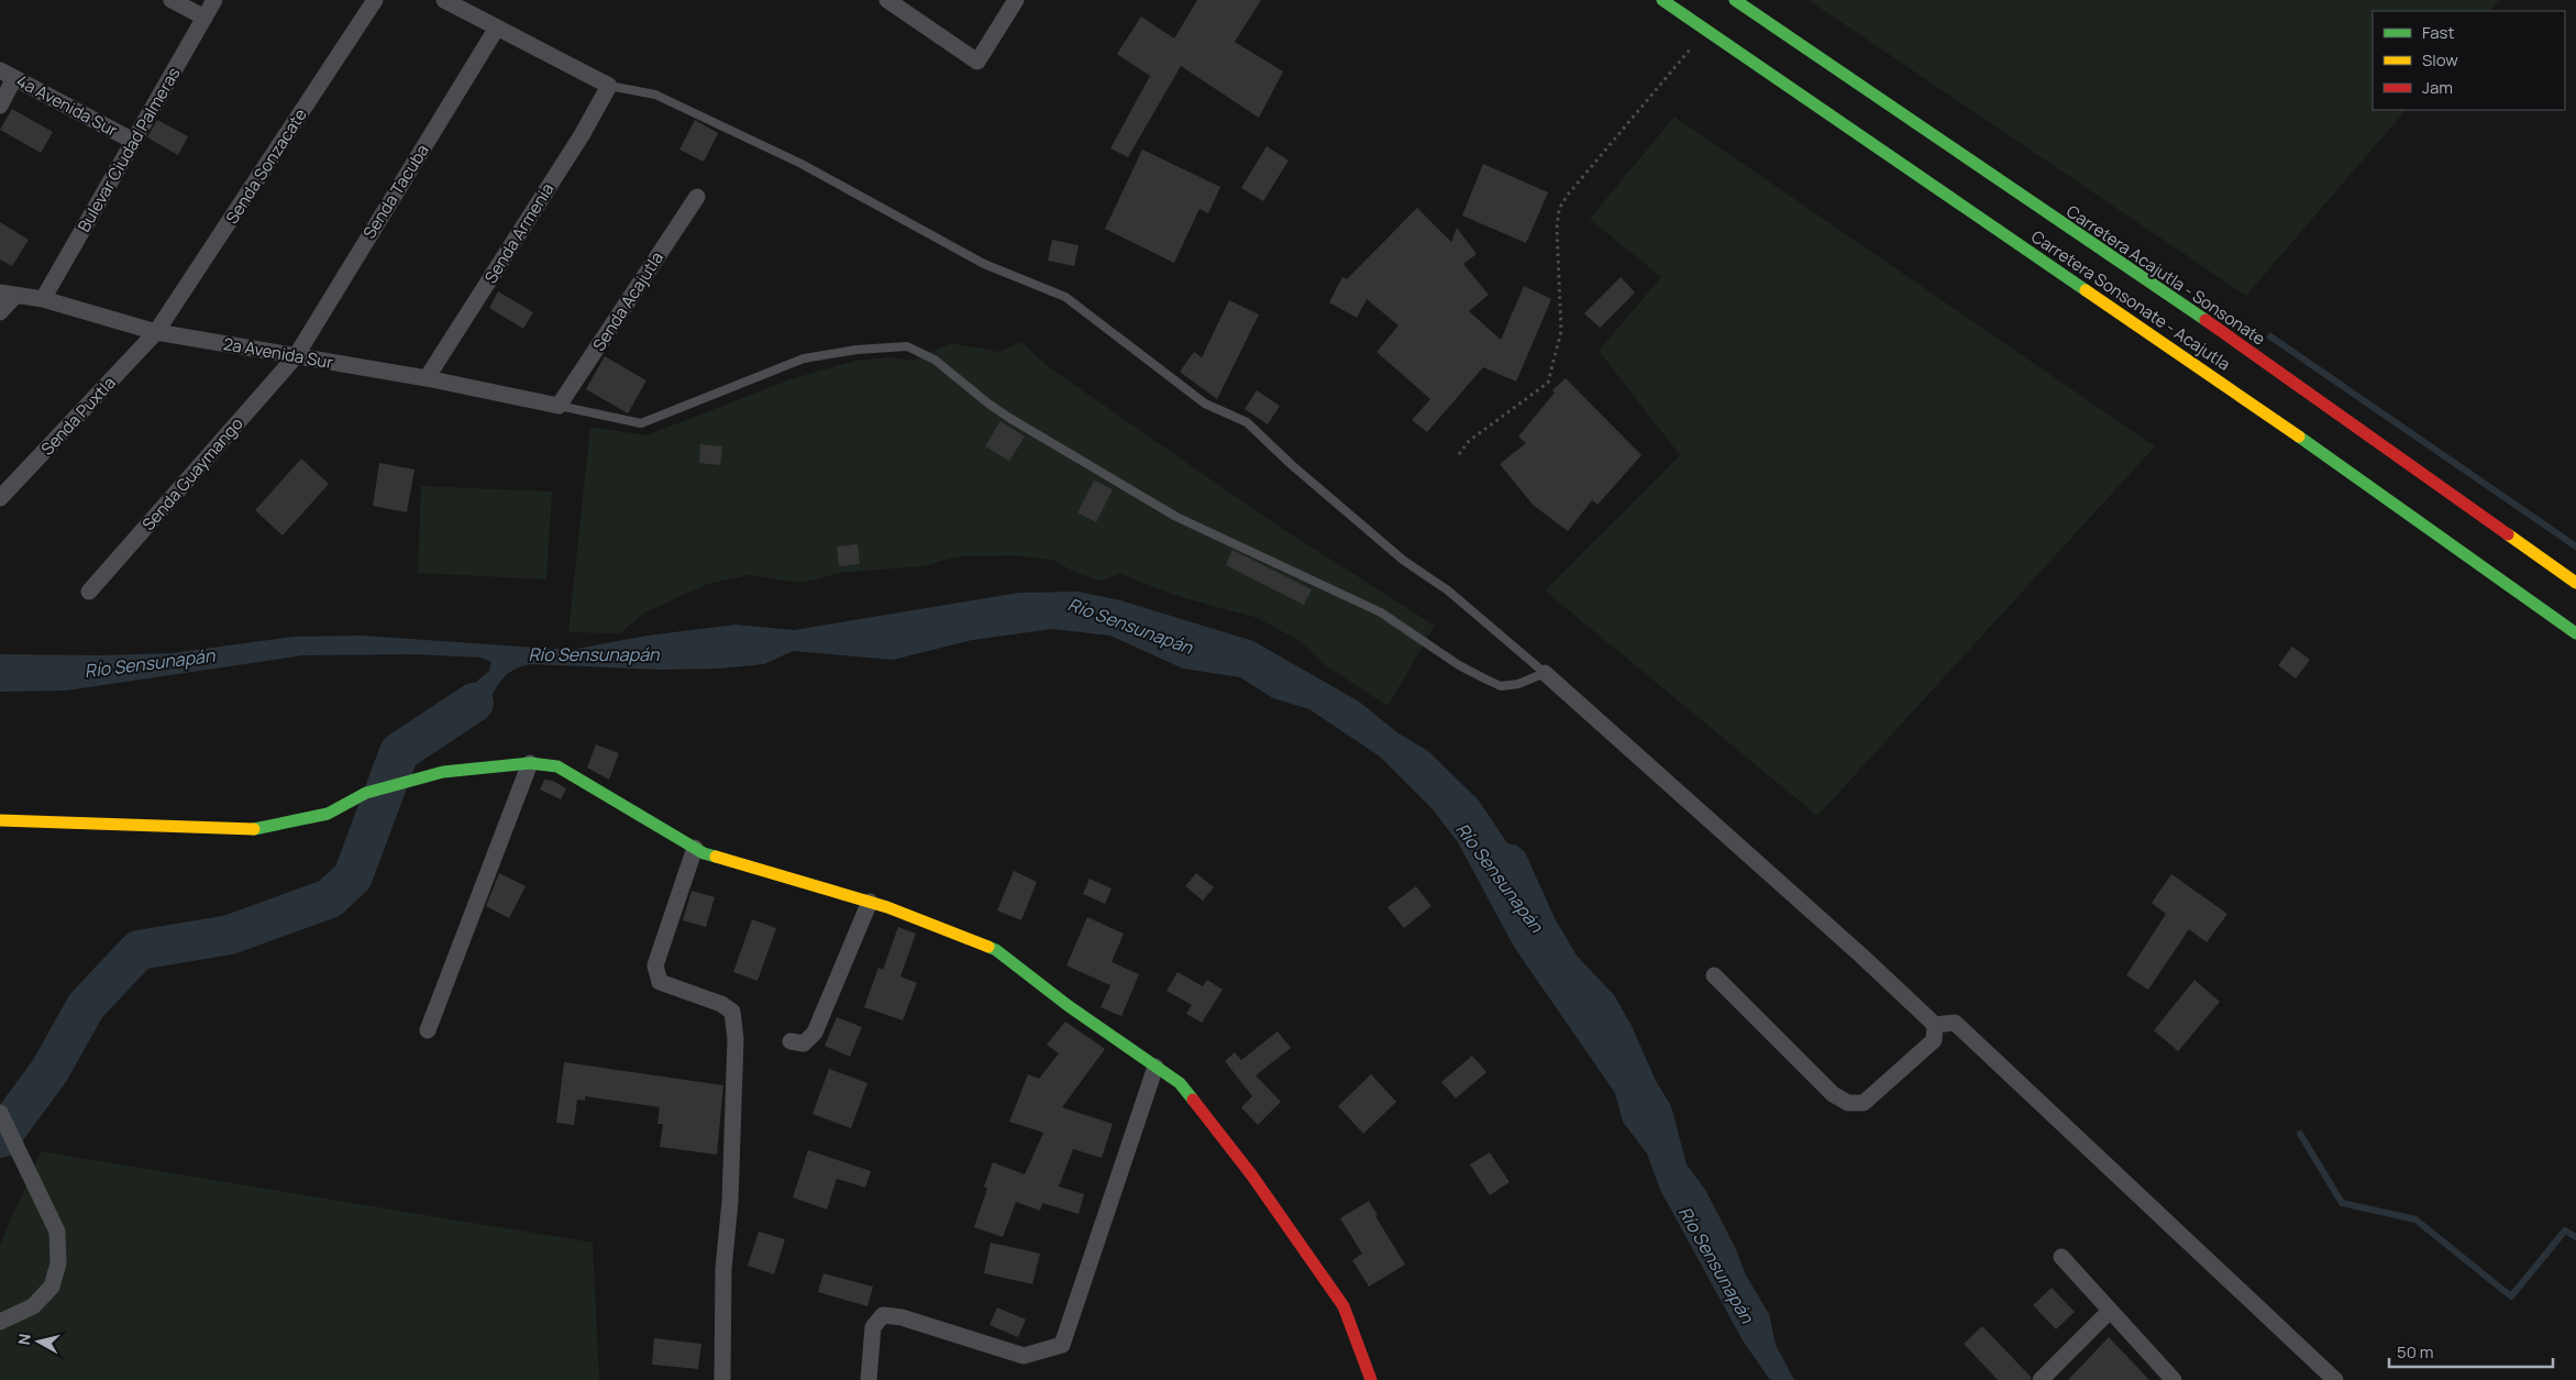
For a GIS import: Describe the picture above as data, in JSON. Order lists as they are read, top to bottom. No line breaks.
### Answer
{"streets":{"main road":["Carretera Acajutla - Sonsonate","Carretera Sonsonate - Acajutla"],"street":["4a Avenida Sur","Bulevar Ciudad Palmeras","Senda Sonzacate","Senda Tacuba","Senda Armenia","Senda Acajutla","2a Avenida Sur","Senda Puxtla","Senda Guaymango"]},"crossings":[["4a Avenida Sur","Bulevar Ciudad Palmeras"],["Bulevar Ciudad Palmeras","2a Avenida Sur"],["Senda Sonzacate","2a Avenida Sur"],["Senda Sonzacate","Senda Puxtla"],["Senda Tacuba","2a Avenida Sur"],["Senda Tacuba","Senda Guaymango"],["Senda Armenia","2a Avenida Sur"],["Senda Acajutla","2a Avenida Sur"],["2a Avenida Sur","Senda Puxtla"],["2a Avenida Sur","Senda Guaymango"]],"water":["Río Sensunapán"],"legend":["Fast","Slow","Jam"],"scale_bar":"50 m","north":"left"}
